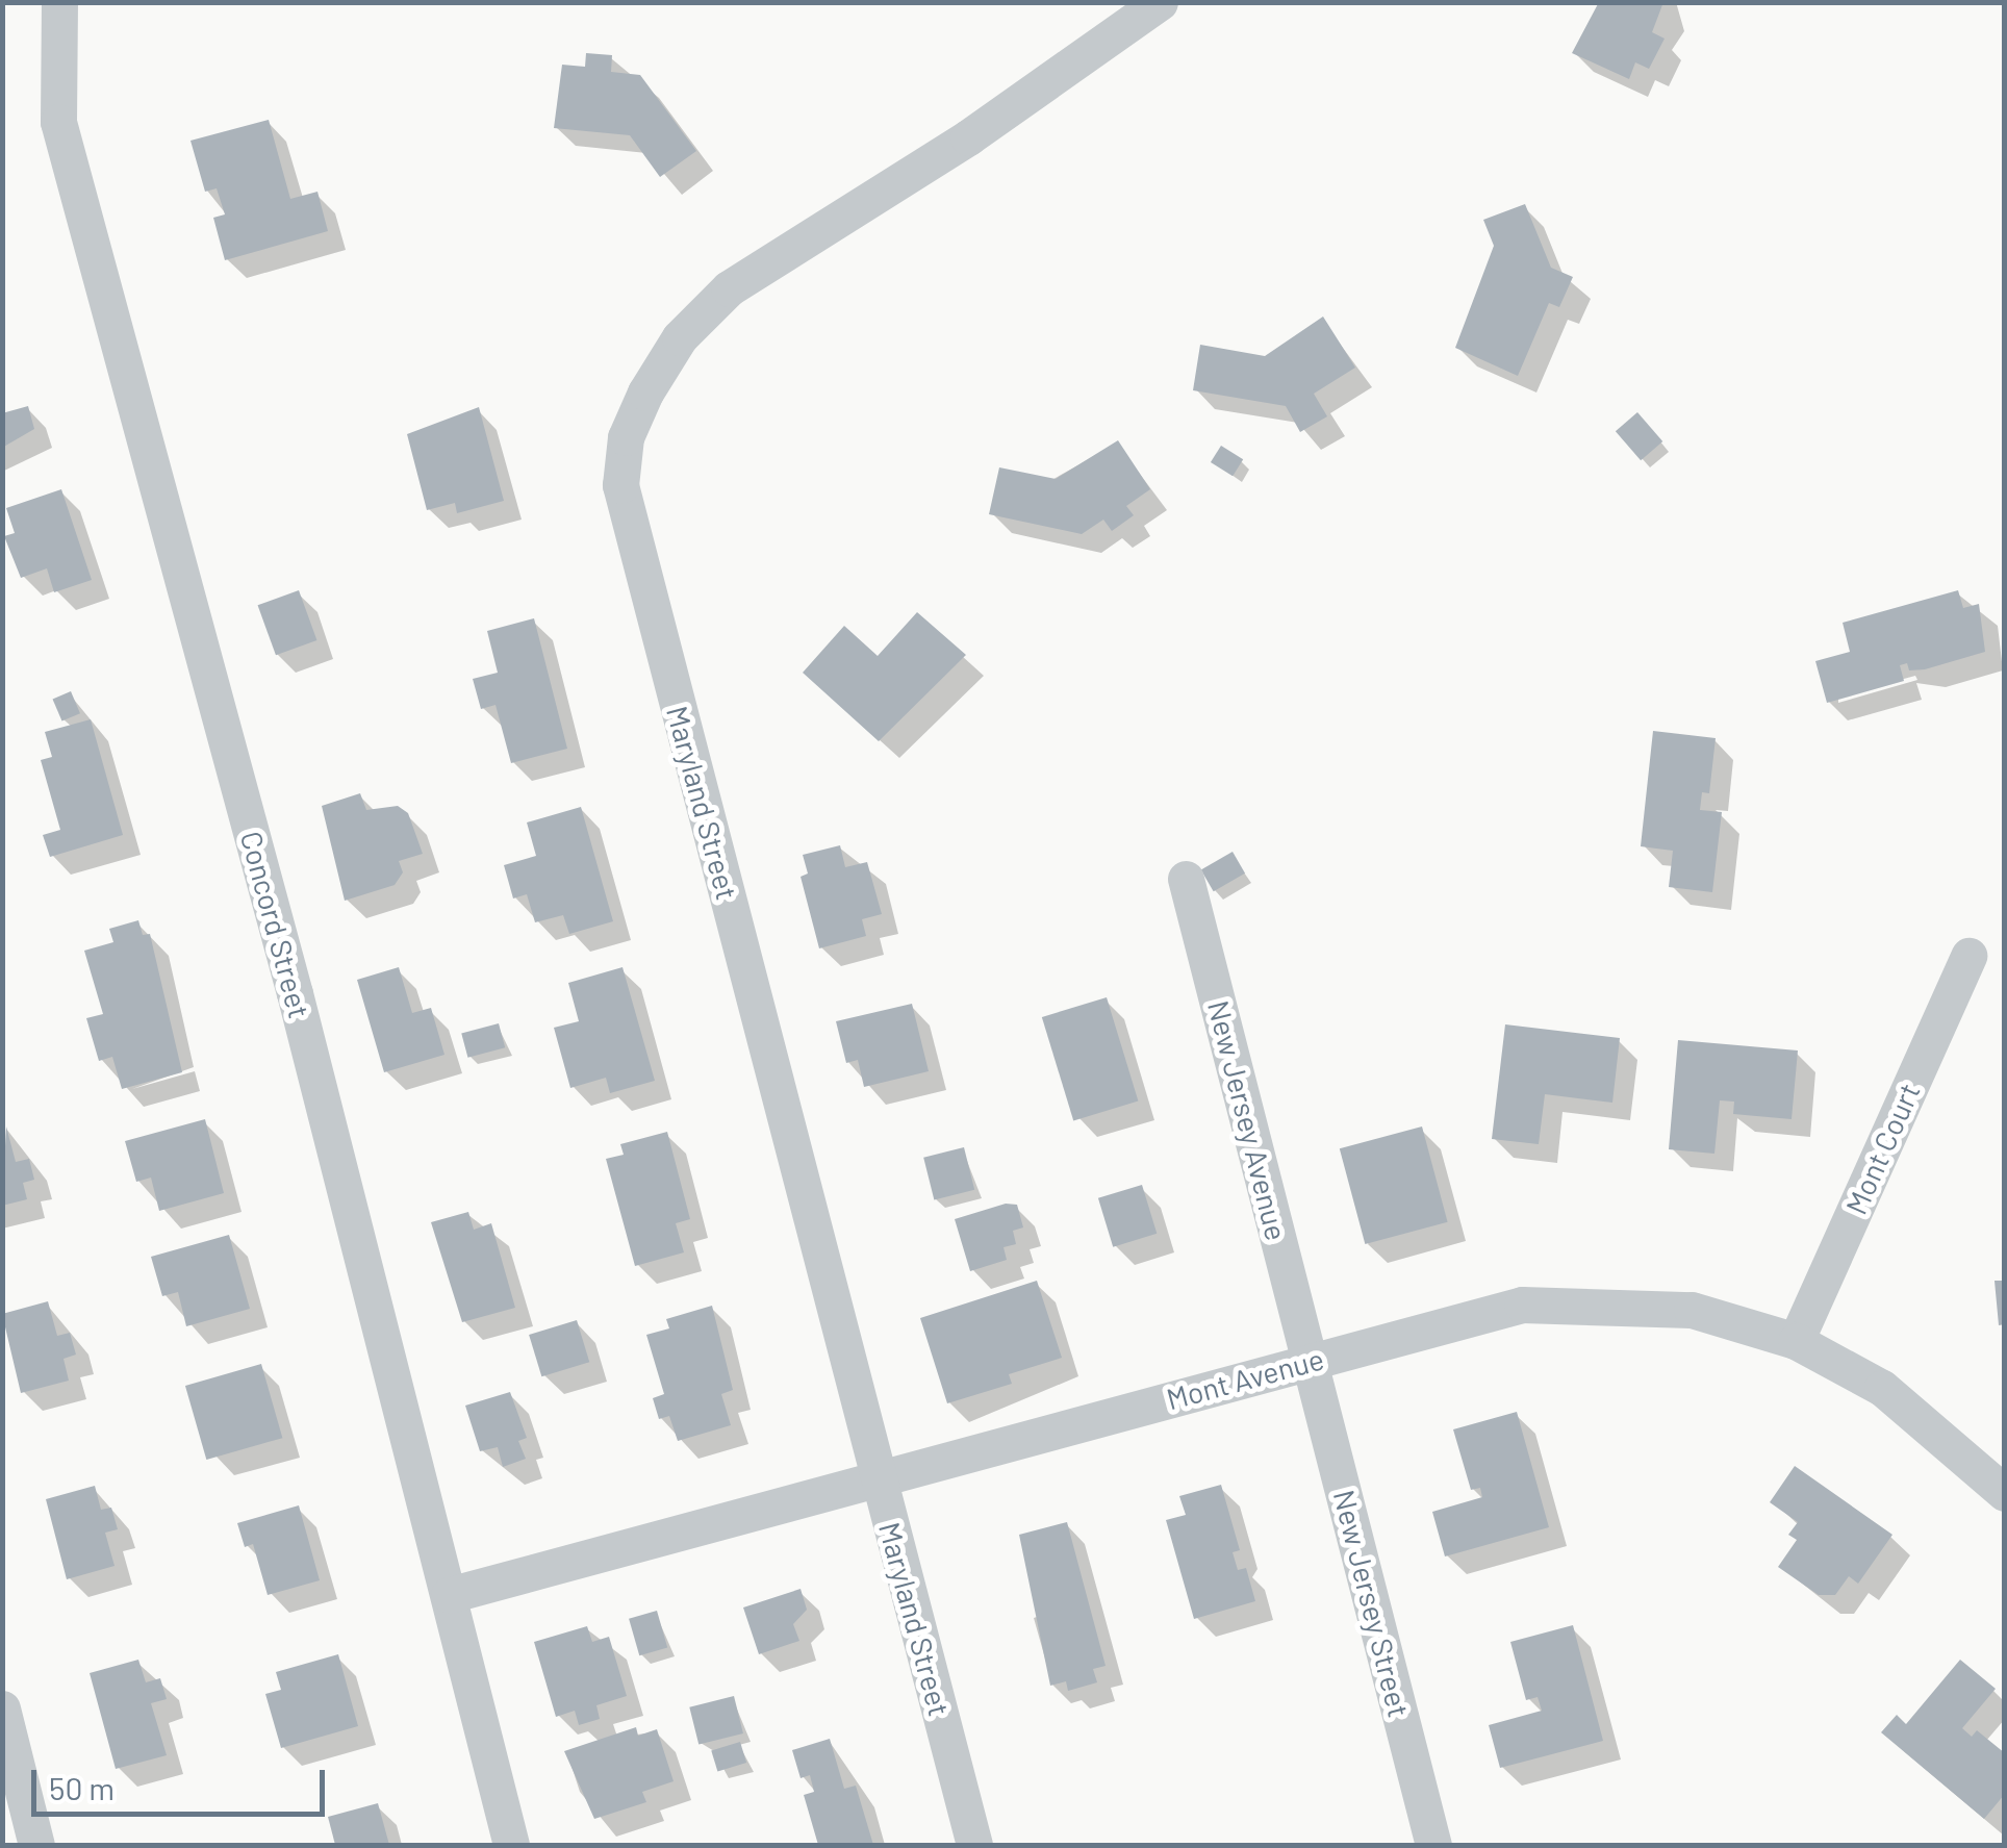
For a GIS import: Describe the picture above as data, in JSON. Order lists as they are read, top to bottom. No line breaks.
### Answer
{"streets":{"street":["Maryland Street","Concord Street","New Jersey Avenue","Mont Court","Mont Avenue","New Jersey Street"]},"crossings":[["Maryland Street","Mont Avenue"],["Concord Street","Mont Avenue"],["New Jersey Avenue","Mont Avenue"],["New Jersey Avenue","New Jersey Street"],["Mont Court","Mont Avenue"],["Mont Avenue","New Jersey Street"]],"scale_bar":"50 m"}
